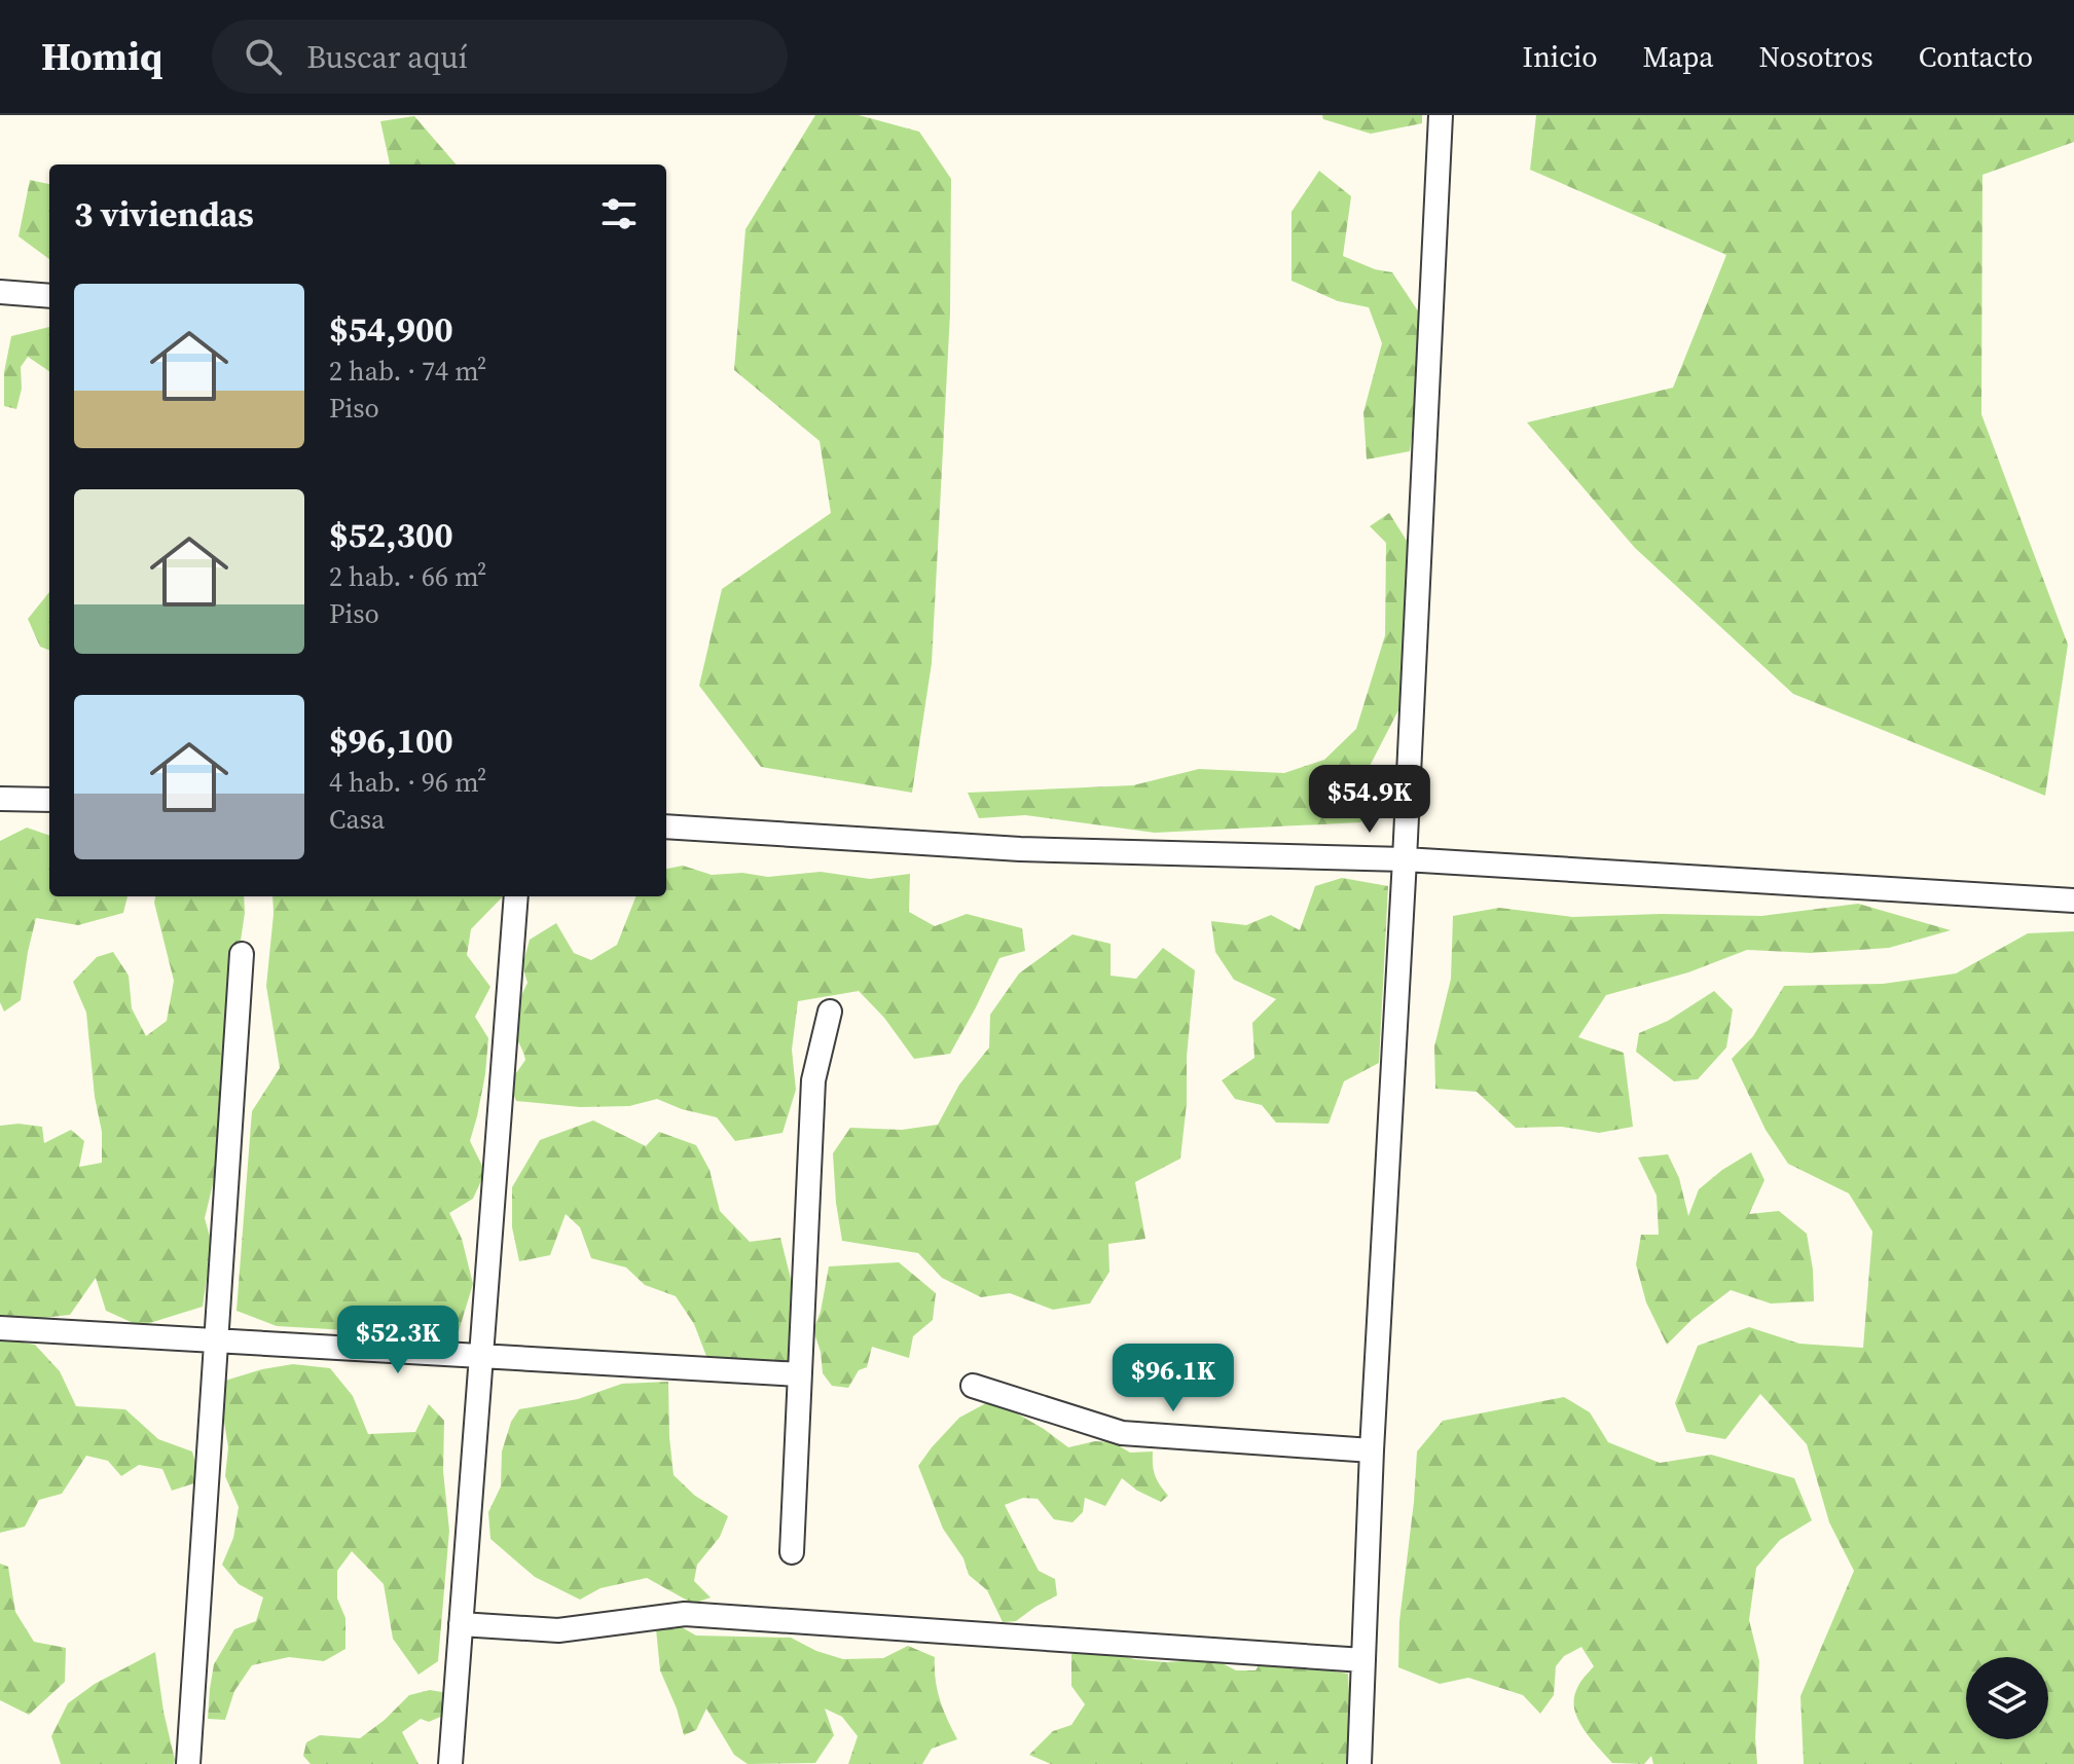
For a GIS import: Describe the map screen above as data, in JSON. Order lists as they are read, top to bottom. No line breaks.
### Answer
{"page":{"header":"Homiq","search":"Buscar aquí","nav":["Inicio","Mapa","Nosotros","Contacto"],"heading":"3 viviendas","list":[{"name":"$54,900","note":"2 hab. · 74 m² · Piso"},{"name":"$52,300","note":"2 hab. · 66 m² · Piso"},{"name":"$96,100","note":"4 hab. · 96 m² · Casa"}],"price":["$54.9K","$52.3K","$96.1K"]}}
